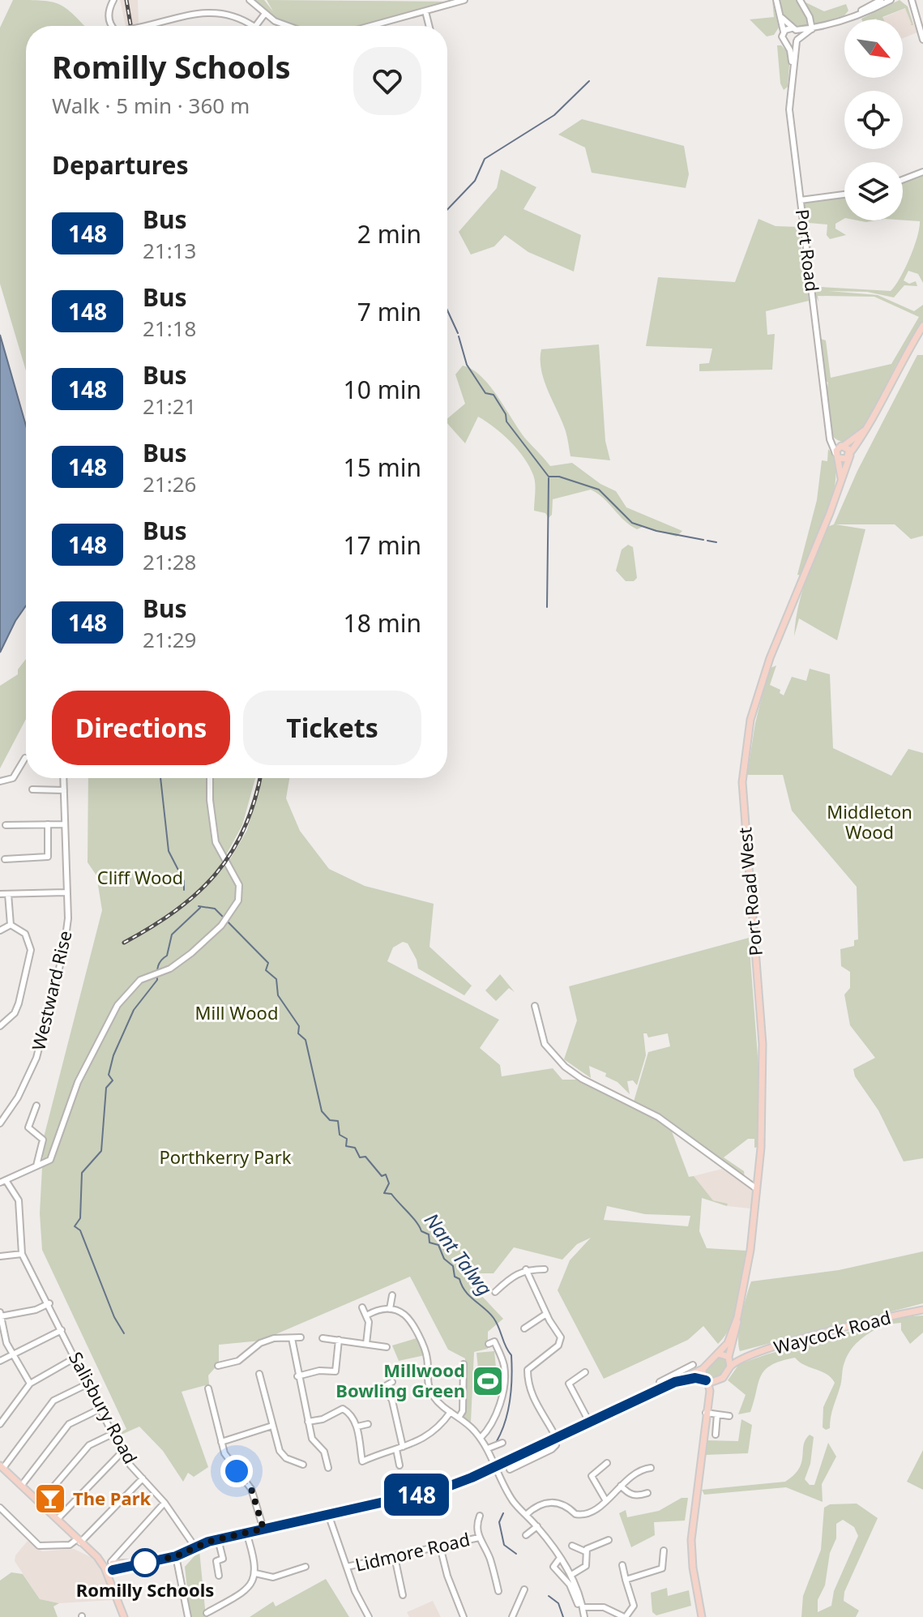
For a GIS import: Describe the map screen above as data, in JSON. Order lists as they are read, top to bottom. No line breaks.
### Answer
{"streets":{"main road":["Port Road West","Waycock Road"],"street":["Port Road","Westward Rise","Salisbury Road","Lidmore Road"]},"crossings":[["Port Road West","Waycock Road"]],"water":["Nant Talwg"],"parks":["Middleton Wood","Cliff Wood","Mill Wood","Porthkerry Park"],"places":{"sports":["Millwood Bowling Green"],"bar":["The Park"],"other":["Romilly Schools"]},"lines":["bus line 148"],"north":"bottom right","page":{"on_map":"148","heading":[["Romilly Schools","Walk · 5 min · 360 m"],"Departures"],"list":[{"mark":"148","name":"Bus","note":"21:13","value":"2 min"},{"mark":"148","name":"Bus","note":"21:18","value":"7 min"},{"mark":"148","name":"Bus","note":"21:21","value":"10 min"},{"mark":"148","name":"Bus","note":"21:26","value":"15 min"},{"mark":"148","name":"Bus","note":"21:28","value":"17 min"},{"mark":"148","name":"Bus","note":"21:29","value":"18 min"}],"buttons":["Directions","Tickets"]}}
